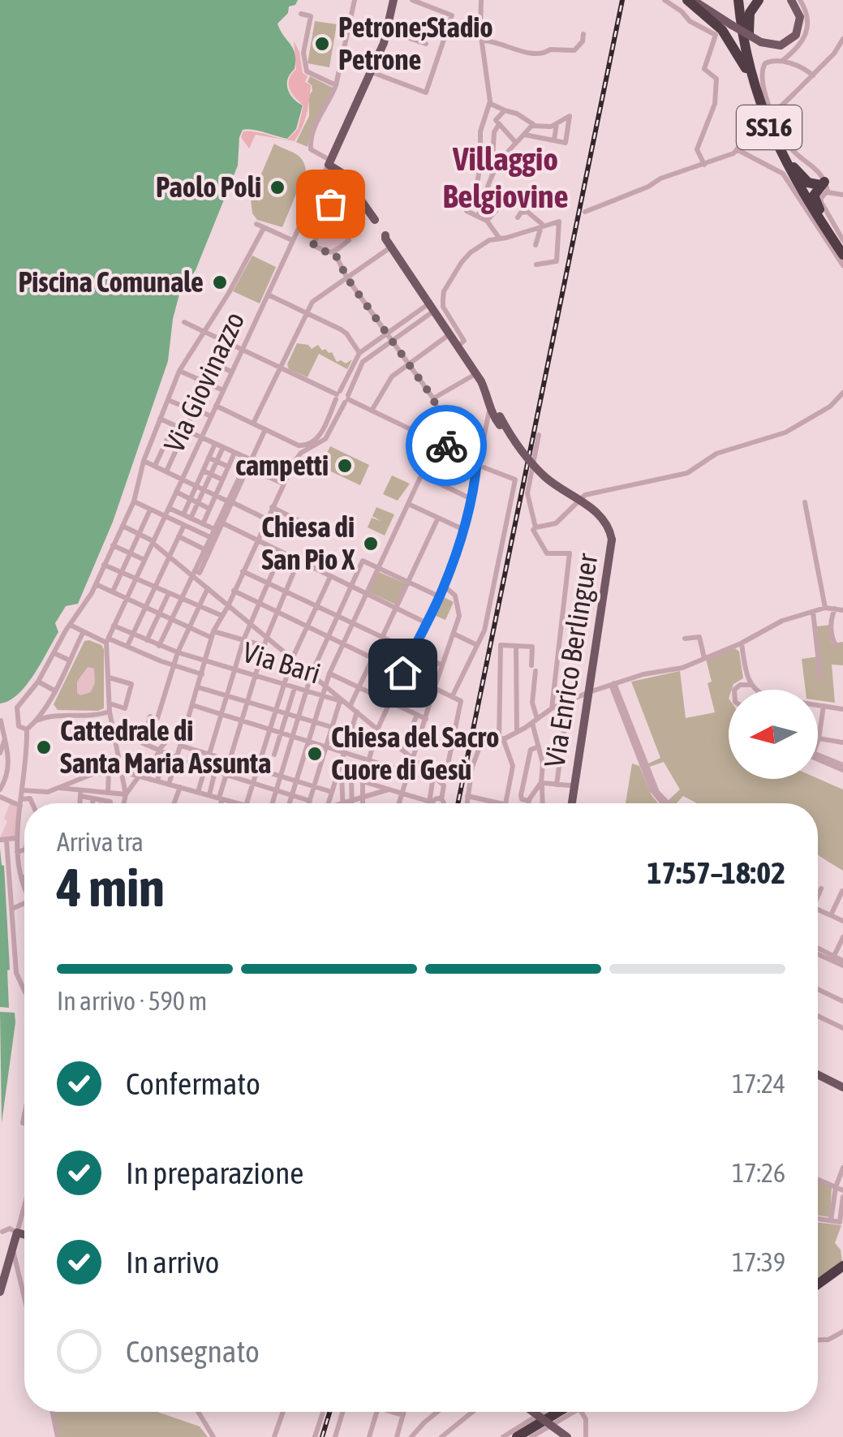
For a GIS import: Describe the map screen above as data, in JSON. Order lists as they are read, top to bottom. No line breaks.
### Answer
{"streets":{"highway":["SS16"],"main road":["Via Enrico Berlinguer"],"street":["Via Giovinazzo","Via Bari"]},"crossings":[["Via Giovinazzo","Via Bari"]],"districts":["Villaggio Belgiovine"],"places":["Petrone;Stadio Petrone","Paolo Poli","Piscina Comunale","campetti","Chiesa di San Pio X","Cattedrale di Santa Maria Assunta","Chiesa del Sacro Cuore di Gesù"],"north":"left","page":{"heading":["4 min","Arriva tra","17:57–18:02"],"bar":"In arrivo · 590 m","list":[["Confermato","17:24"],["In preparazione","17:26"],["In arrivo","17:39"],"Consegnato"]}}
